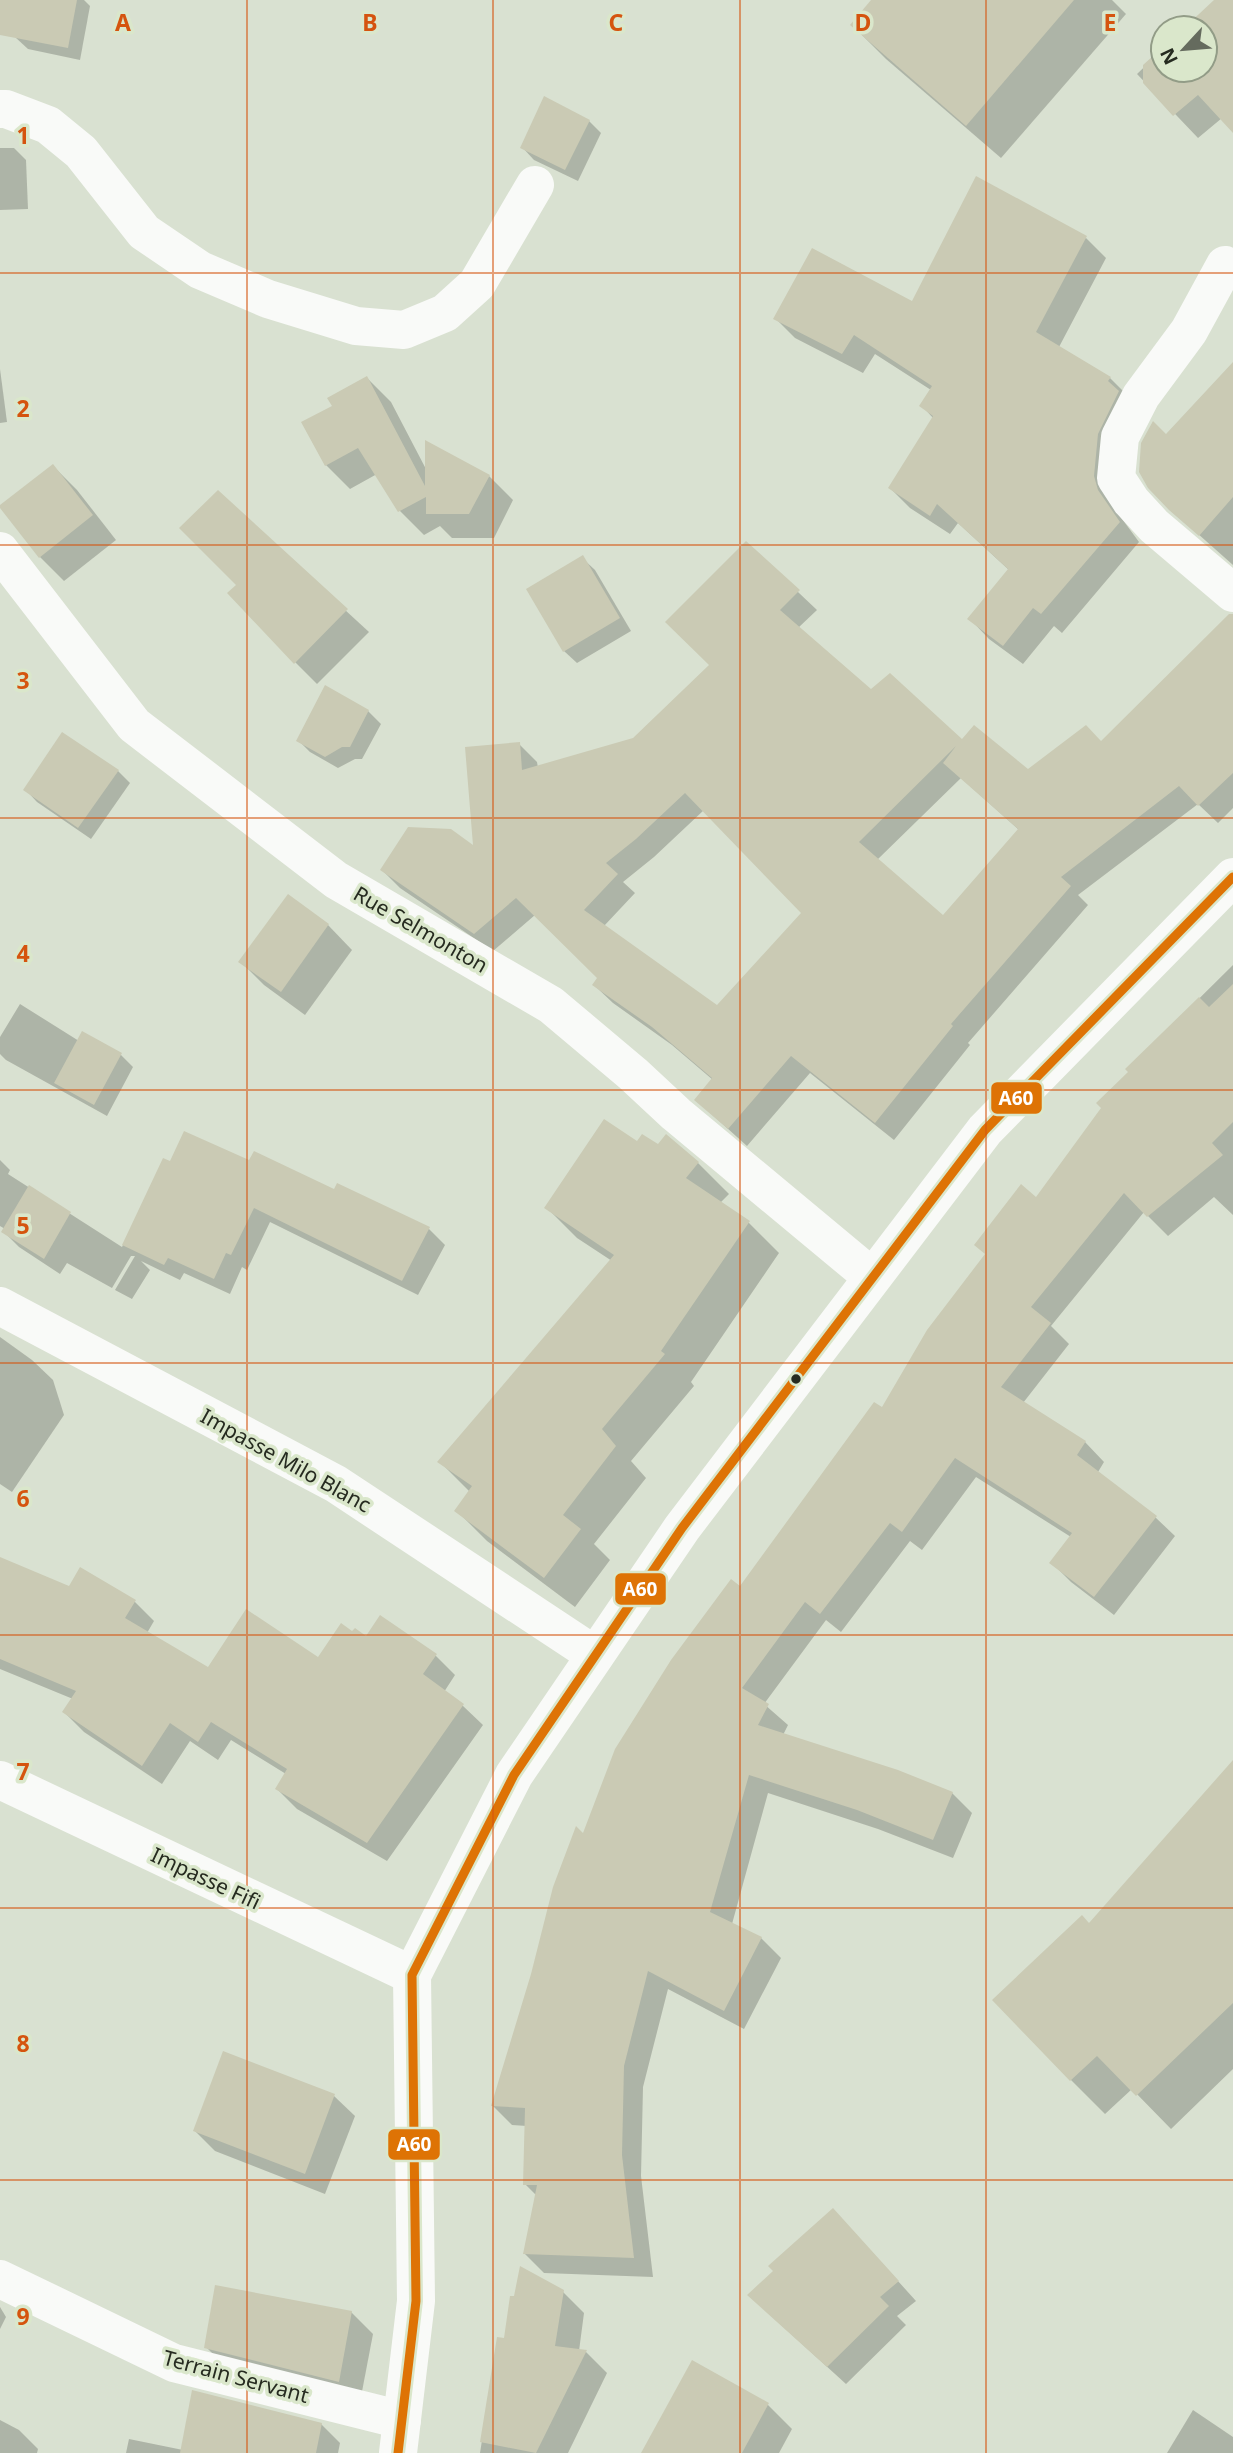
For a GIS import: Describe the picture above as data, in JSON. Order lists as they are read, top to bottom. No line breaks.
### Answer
{"streets":{"street":["Rue Selmonton","Impasse Milo Blanc","Impasse Fifi","Terrain Servant"]},"lines":["transit line A60"],"north":"bottom left","grid":{"columns":["A","B","C","D","E"],"rows":["1","2","3","4","5","6","7","8","9"]}}
